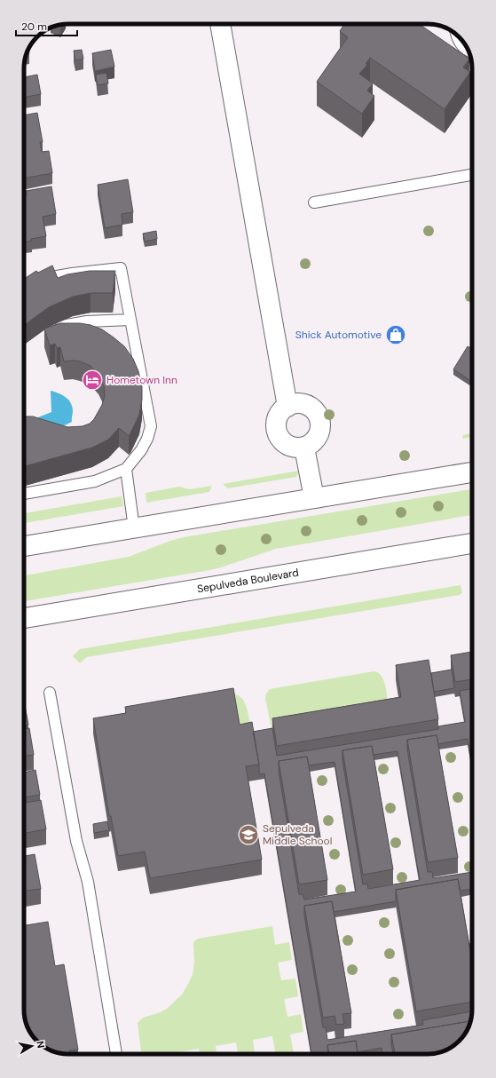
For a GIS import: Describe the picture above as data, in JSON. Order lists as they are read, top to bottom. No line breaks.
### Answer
{"streets":{"main road":["Sepulveda Boulevard"]},"places":{"shop":["Shick Automotive"],"hotel":["Hometown Inn"],"school or university":["Sepulveda Middle School"]},"scale_bar":"20 m","north":"right"}
